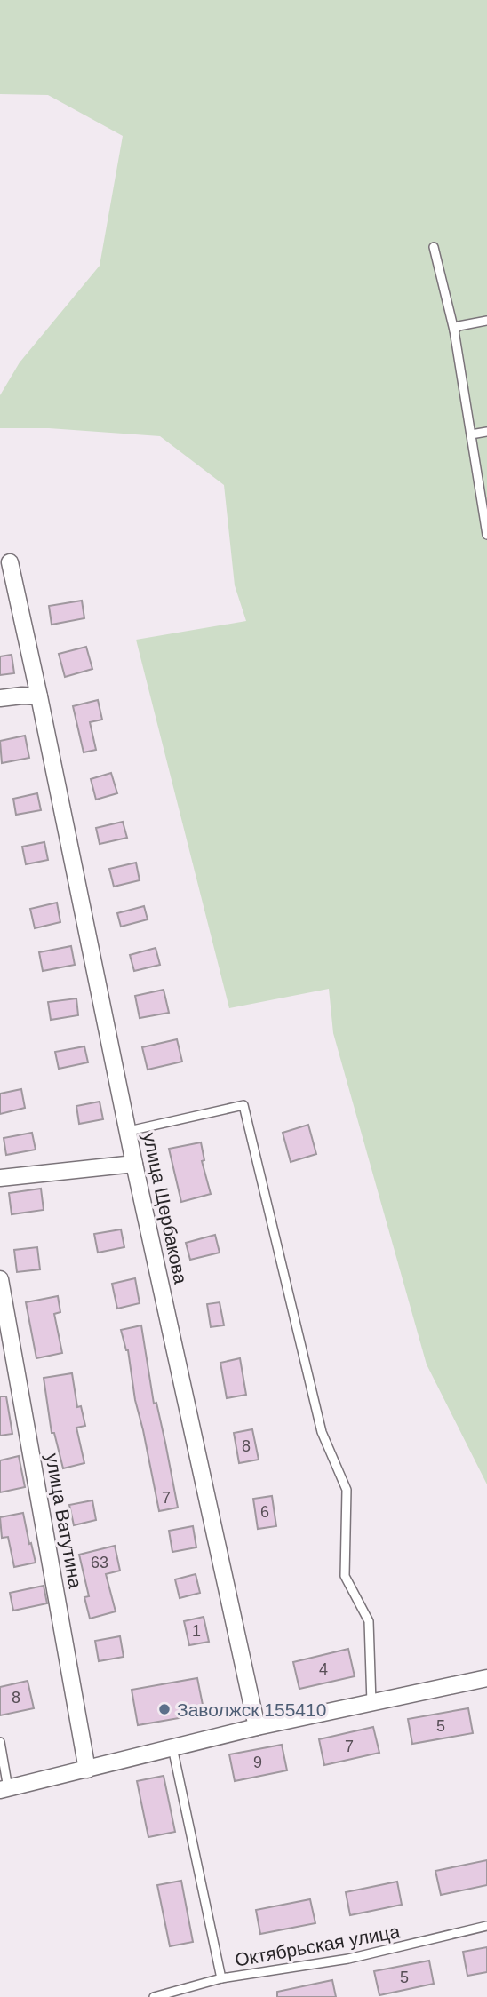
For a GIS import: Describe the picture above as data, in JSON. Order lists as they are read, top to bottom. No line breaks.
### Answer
{"streets":{"street":["улица Щербакова","улица Ватутина"],"lane":["Октябрьская улица"]},"places":["Заволжск 155410"],"house_numbers":["8","7","6","63","1","4","8","5","7","9","5"]}
